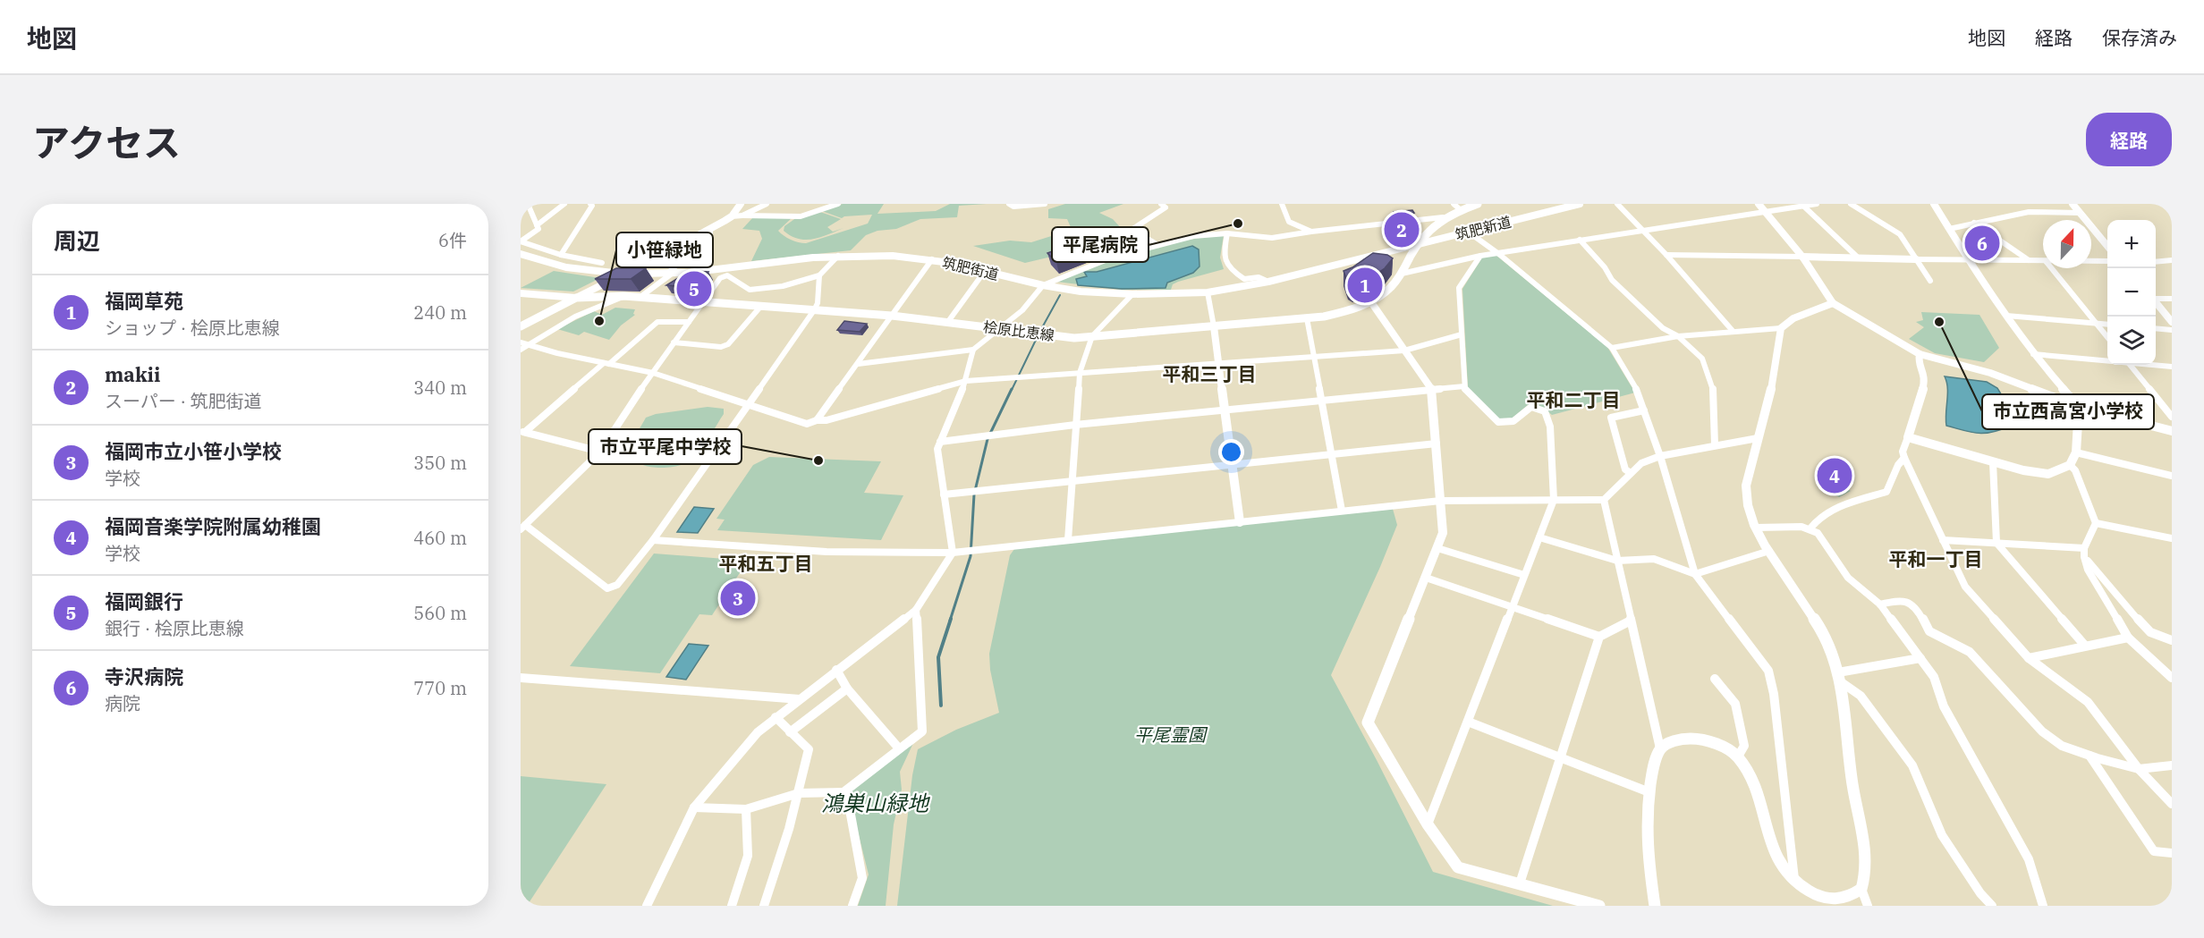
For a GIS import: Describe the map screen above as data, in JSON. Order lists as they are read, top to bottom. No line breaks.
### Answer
{"streets":{"main road":["桧原比恵線"],"street":["筑肥新道","筑肥街道"]},"crossings":[["筑肥新道","筑肥街道"],["筑肥新道","桧原比恵線"],["筑肥街道","桧原比恵線"]],"districts":["平和三丁目","平和二丁目","平和一丁目","平和五丁目"],"parks":["平尾霊園","鴻巣山緑地"],"places":["平尾病院","小笹緑地","市立西高宮小学校","市立平尾中学校"],"north":"top","page":{"header":"地図","nav":["地図","経路","保存済み"],"title":"アクセス","buttons":"経路","heading":["周辺","6件"],"pins":["2","6","1","5","4","3"],"map_buttons":["+","−"],"list":[{"mark":"1","name":"福岡草苑","note":"ショップ · 桧原比恵線","value":"240 m"},{"mark":"2","name":"makii","note":"スーパー · 筑肥街道","value":"340 m"},{"mark":"3","name":"福岡市立小笹小学校","note":"学校","value":"350 m"},{"mark":"4","name":"福岡音楽学院附属幼稚園","note":"学校","value":"460 m"},{"mark":"5","name":"福岡銀行","note":"銀行 · 桧原比恵線","value":"560 m"},{"mark":"6","name":"寺沢病院","note":"病院","value":"770 m"}]}}
